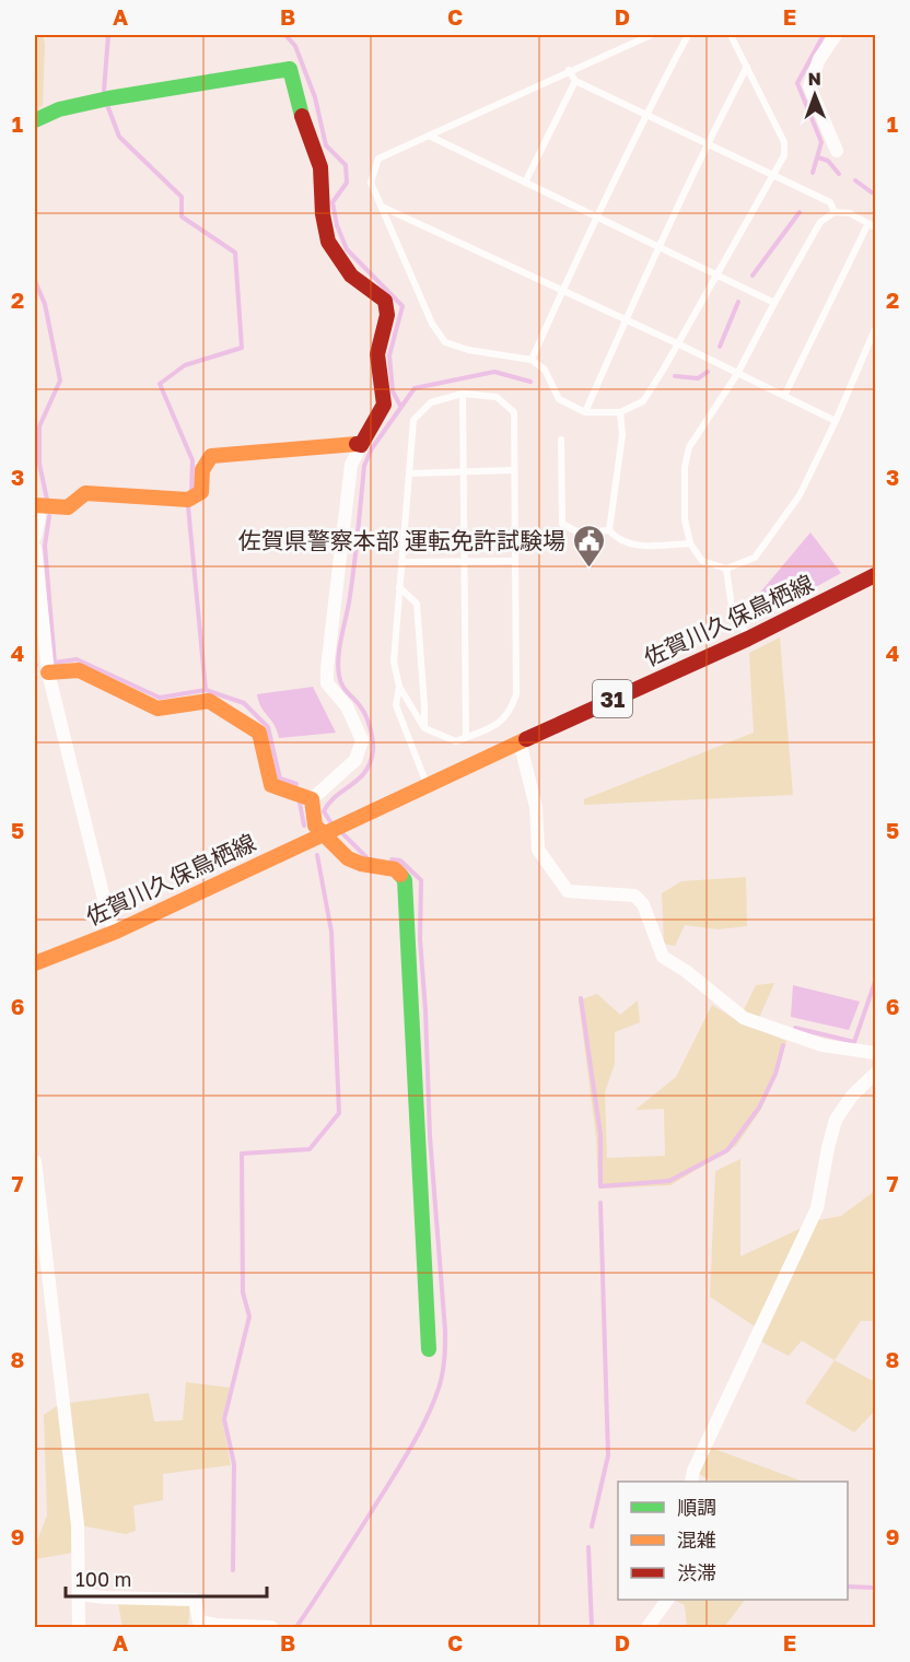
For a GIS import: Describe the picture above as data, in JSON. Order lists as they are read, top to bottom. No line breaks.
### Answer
{"streets":{"street":["佐賀川久保鳥栖線","31"]},"places":{"public building":["佐賀県警察本部 運転免許試験場"]},"legend":["順調","混雑","渋滞"],"scale_bar":"100 m","north":"top","grid":{"columns":["A","B","C","D","E"],"rows":["1","2","3","4","5","6","7","8","9"]}}
